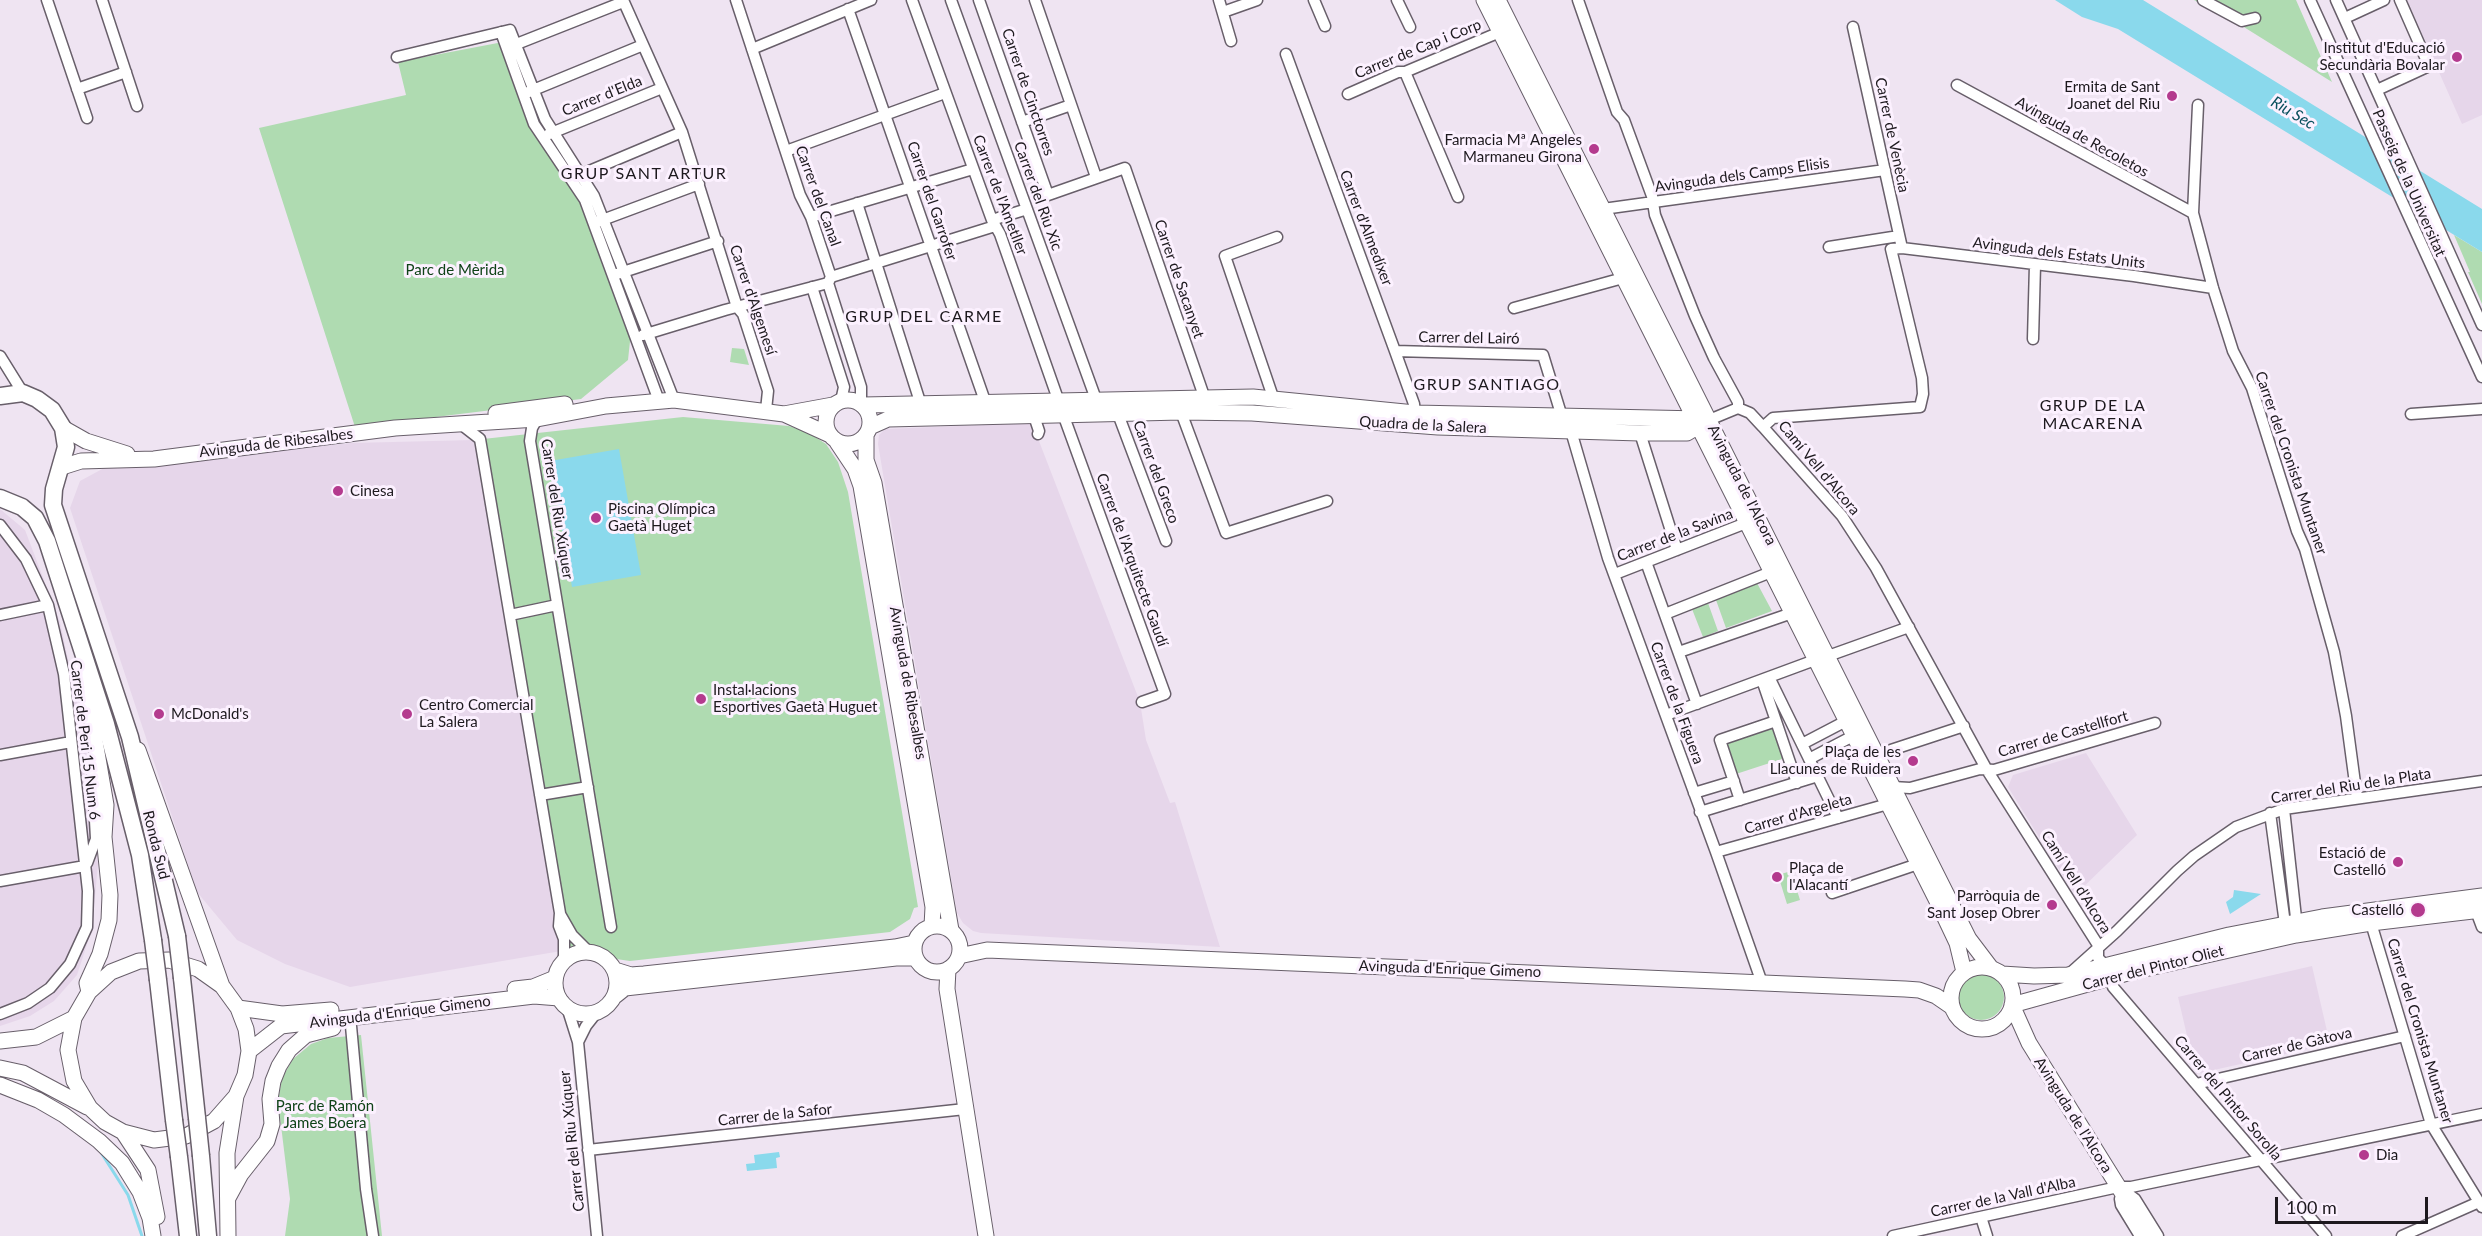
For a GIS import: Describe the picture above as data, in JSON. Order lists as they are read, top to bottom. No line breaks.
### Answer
{"streets":{"main road":["Quadra de la Salera","Avinguda de Ribesalbes","Avinguda de l'Alcora","Ronda Sud","Carrer del Pintor Oliet","Avinguda d'Enrique Gimeno"],"street":["Carrer de Cap i Corp","Carrer de Cinctorres","Carrer d'Elda","Carrer de Venècia","Avinguda de Recoletos","Avinguda dels Camps Elisis","Passeig de la Universitat","Carrer de l'Ametller","Carrer del Canal","Carrer del Riu Xic","Carrer del Garrofer","Carrer d'Almedíxer","Avinguda dels Estats Units","Carrer de Sacanyet","Carrer d'Algemesí","Carrer del Lairó","Carrer del Cronista Muntaner","Camí Vell d'Alcora","Carrer del Greco","Carrer del Riu Xúquer","Carrer de la Savina","Carrer de l'Arquitecte Gaudí","Carrer de la Figuera","Carrer de Castellfort","Carrer de Peri 15 Num 6","Carrer del Riu de la Plata","Carrer d'Argeleta","Carrer de Gàtova","Carrer del Pintor Sorolla","Carrer de la Safor","Carrer de la Vall d'Alba"]},"crossings":[["Carrer de Cap i Corp","Avinguda de l'Alcora"],["Carrer de Cinctorres","Carrer de Sacanyet"],["Carrer d'Elda","Carrer d'Algemesí"],["Carrer de Venècia","Avinguda dels Camps Elisis"],["Carrer de Venècia","Avinguda dels Estats Units"],["Avinguda de Recoletos","Carrer del Cronista Muntaner"],["Avinguda dels Camps Elisis","Avinguda de l'Alcora"],["Carrer de l'Ametller","Quadra de la Salera"],["Carrer de l'Ametller","Carrer de l'Arquitecte Gaudí"],["Carrer del Canal","Quadra de la Salera"],["Carrer del Canal","Avinguda de Ribesalbes"],["Carrer del Riu Xic","Quadra de la Salera"],["Carrer del Garrofer","Quadra de la Salera"],["Carrer d'Almedíxer","Carrer del Lairó"],["Carrer d'Almedíxer","Quadra de la Salera"],["Avinguda dels Estats Units","Carrer del Cronista Muntaner"],["Carrer de Sacanyet","Quadra de la Salera"],["Carrer d'Algemesí","Avinguda de Ribesalbes"],["Carrer del Lairó","Quadra de la Salera"],["Quadra de la Salera","Avinguda de Ribesalbes"],["Quadra de la Salera","Carrer del Greco"],["Quadra de la Salera","Avinguda de l'Alcora"],["Quadra de la Salera","Carrer de l'Arquitecte Gaudí"],["Quadra de la Salera","Carrer de la Figuera"],["Avinguda de Ribesalbes","Carrer del Riu Xúquer"],["Avinguda de Ribesalbes","Ronda Sud"],["Avinguda de Ribesalbes","Avinguda d'Enrique Gimeno"],["Carrer del Cronista Muntaner","Carrer del Riu de la Plata"],["Carrer del Cronista Muntaner","Carrer del Pintor Oliet"],["Carrer del Cronista Muntaner","Carrer de Gàtova"],["Carrer del Cronista Muntaner","Carrer de la Vall d'Alba"],["Camí Vell d'Alcora","Carrer de Castellfort"],["Camí Vell d'Alcora","Carrer del Riu de la Plata"],["Camí Vell d'Alcora","Carrer del Pintor Oliet"],["Camí Vell d'Alcora","Carrer del Pintor Sorolla"],["Avinguda de l'Alcora","Carrer de la Savina"],["Avinguda de l'Alcora","Carrer de Castellfort"],["Avinguda de l'Alcora","Carrer d'Argeleta"],["Avinguda de l'Alcora","Carrer del Pintor Oliet"],["Avinguda de l'Alcora","Avinguda d'Enrique Gimeno"],["Avinguda de l'Alcora","Carrer de la Vall d'Alba"],["Carrer del Riu Xúquer","Avinguda d'Enrique Gimeno"],["Carrer del Riu Xúquer","Carrer de la Safor"],["Carrer de la Savina","Carrer de la Figuera"],["Carrer de la Figuera","Carrer d'Argeleta"],["Carrer de la Figuera","Avinguda d'Enrique Gimeno"],["Carrer de Castellfort","Carrer d'Argeleta"],["Carrer del Riu de la Plata","Carrer del Pintor Oliet"],["Carrer del Pintor Oliet","Avinguda d'Enrique Gimeno"],["Carrer del Pintor Oliet","Carrer del Pintor Sorolla"],["Carrer de Gàtova","Carrer del Pintor Sorolla"],["Carrer del Pintor Sorolla","Carrer de la Vall d'Alba"]],"districts":["GRUP SANT ARTUR","GRUP DEL CARME","GRUP SANTIAGO","GRUP DE LA MACARENA"],"water":["Riu Sec"],"parks":["Parc de Mèrida","Parc de Ramón James Boera"],"places":["Institut d'Educació Secundària Bovalar","Ermita de Sant Joanet del Riu","Farmacia Mª Angeles Marmaneu Girona","Cinesa","Piscina Olímpica Gaetà Huget","Instal·lacions Esportives Gaetà Huguet","McDonald's","Centro Comercial La Salera","Plaça de les Llacunes de Ruidera","Estació de Castelló","Plaça de l'Alacantí","Parròquia de Sant Josep Obrer","Castelló","Dia"],"scale_bar":"100 m"}
